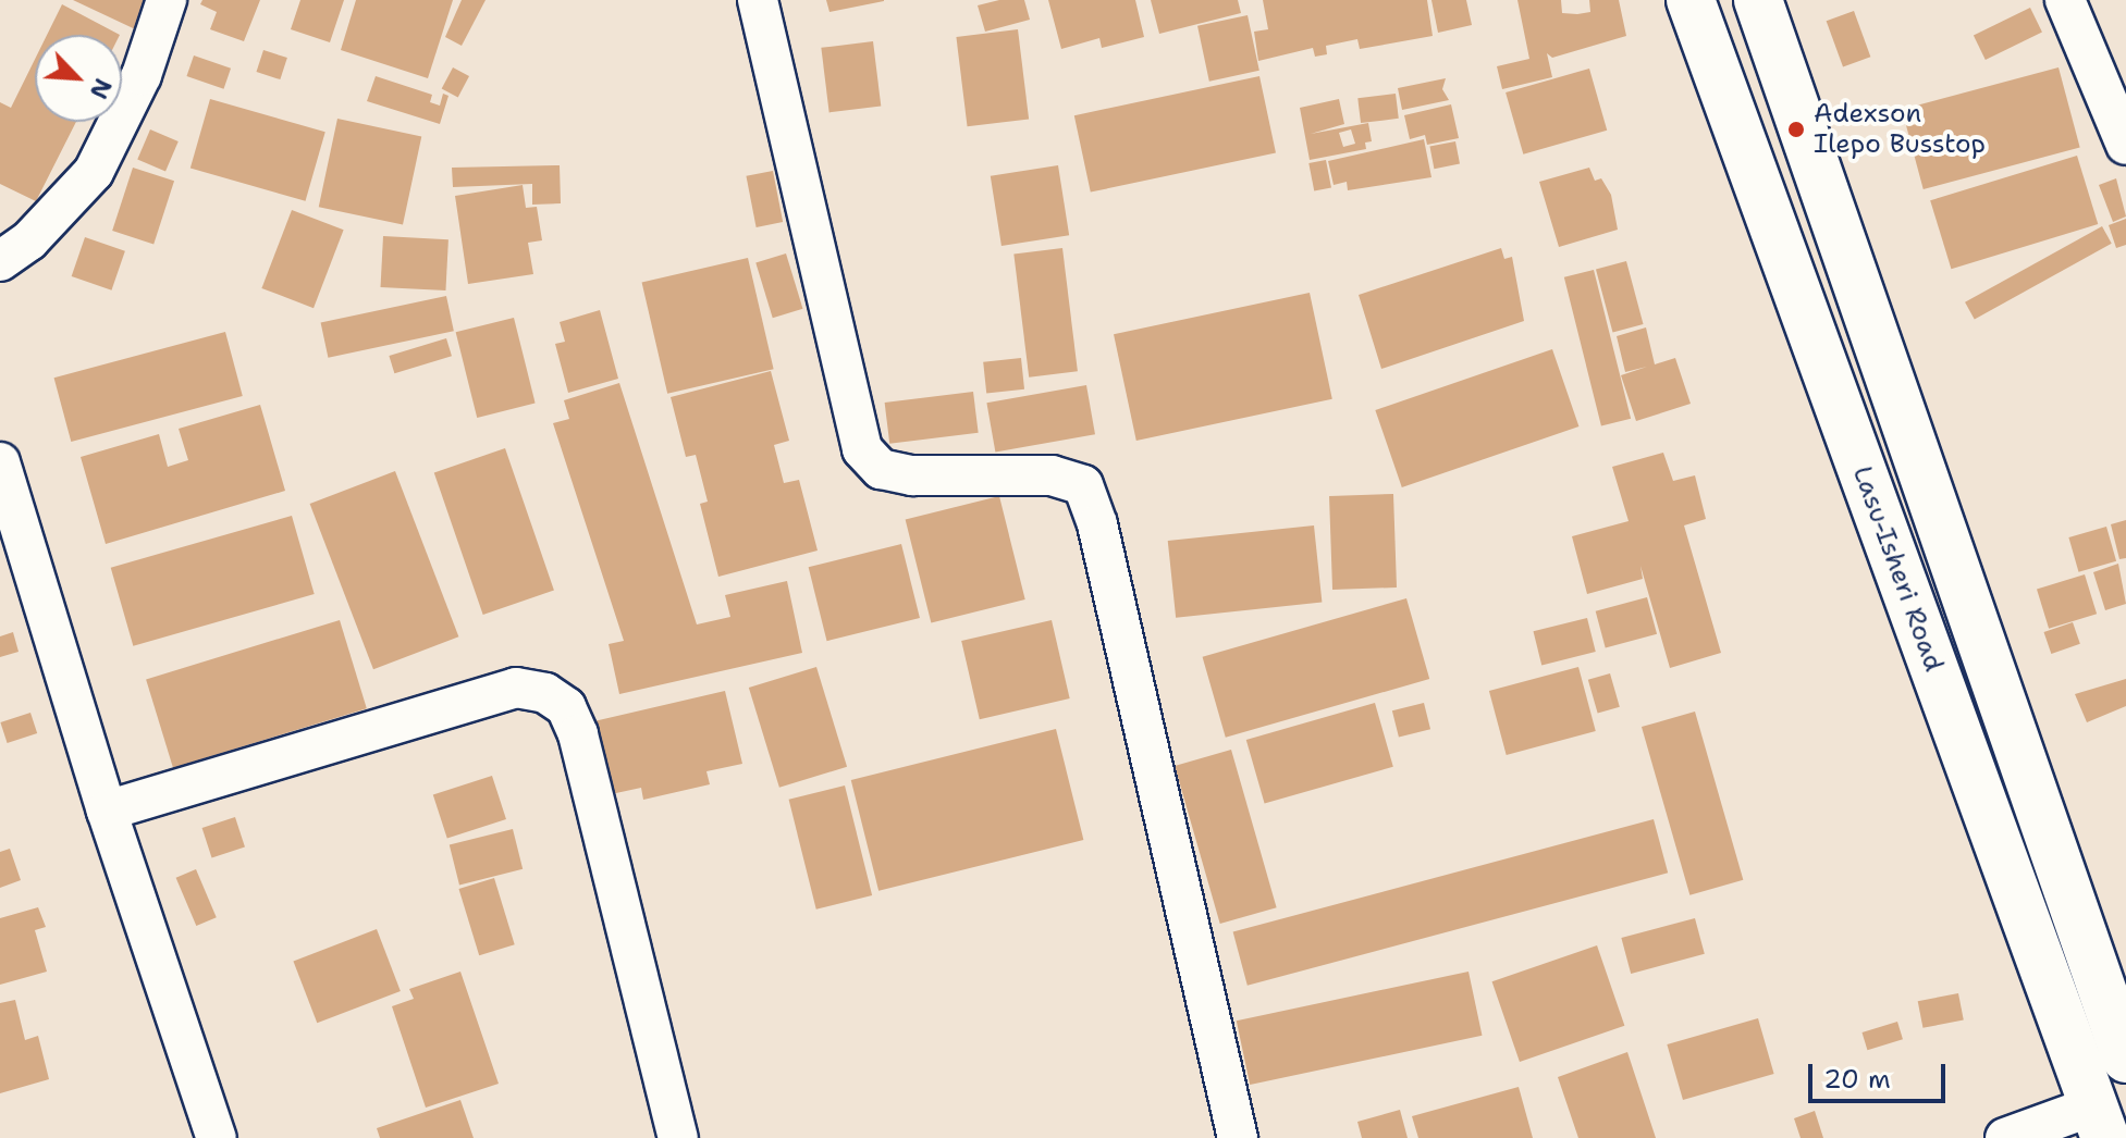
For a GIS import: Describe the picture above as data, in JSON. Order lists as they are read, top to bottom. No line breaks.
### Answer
{"streets":{"main road":["Lasu-Isheri Road"]},"places":["Adexson Ilepo Busstop"],"scale_bar":"20 m","north":"bottom right"}
